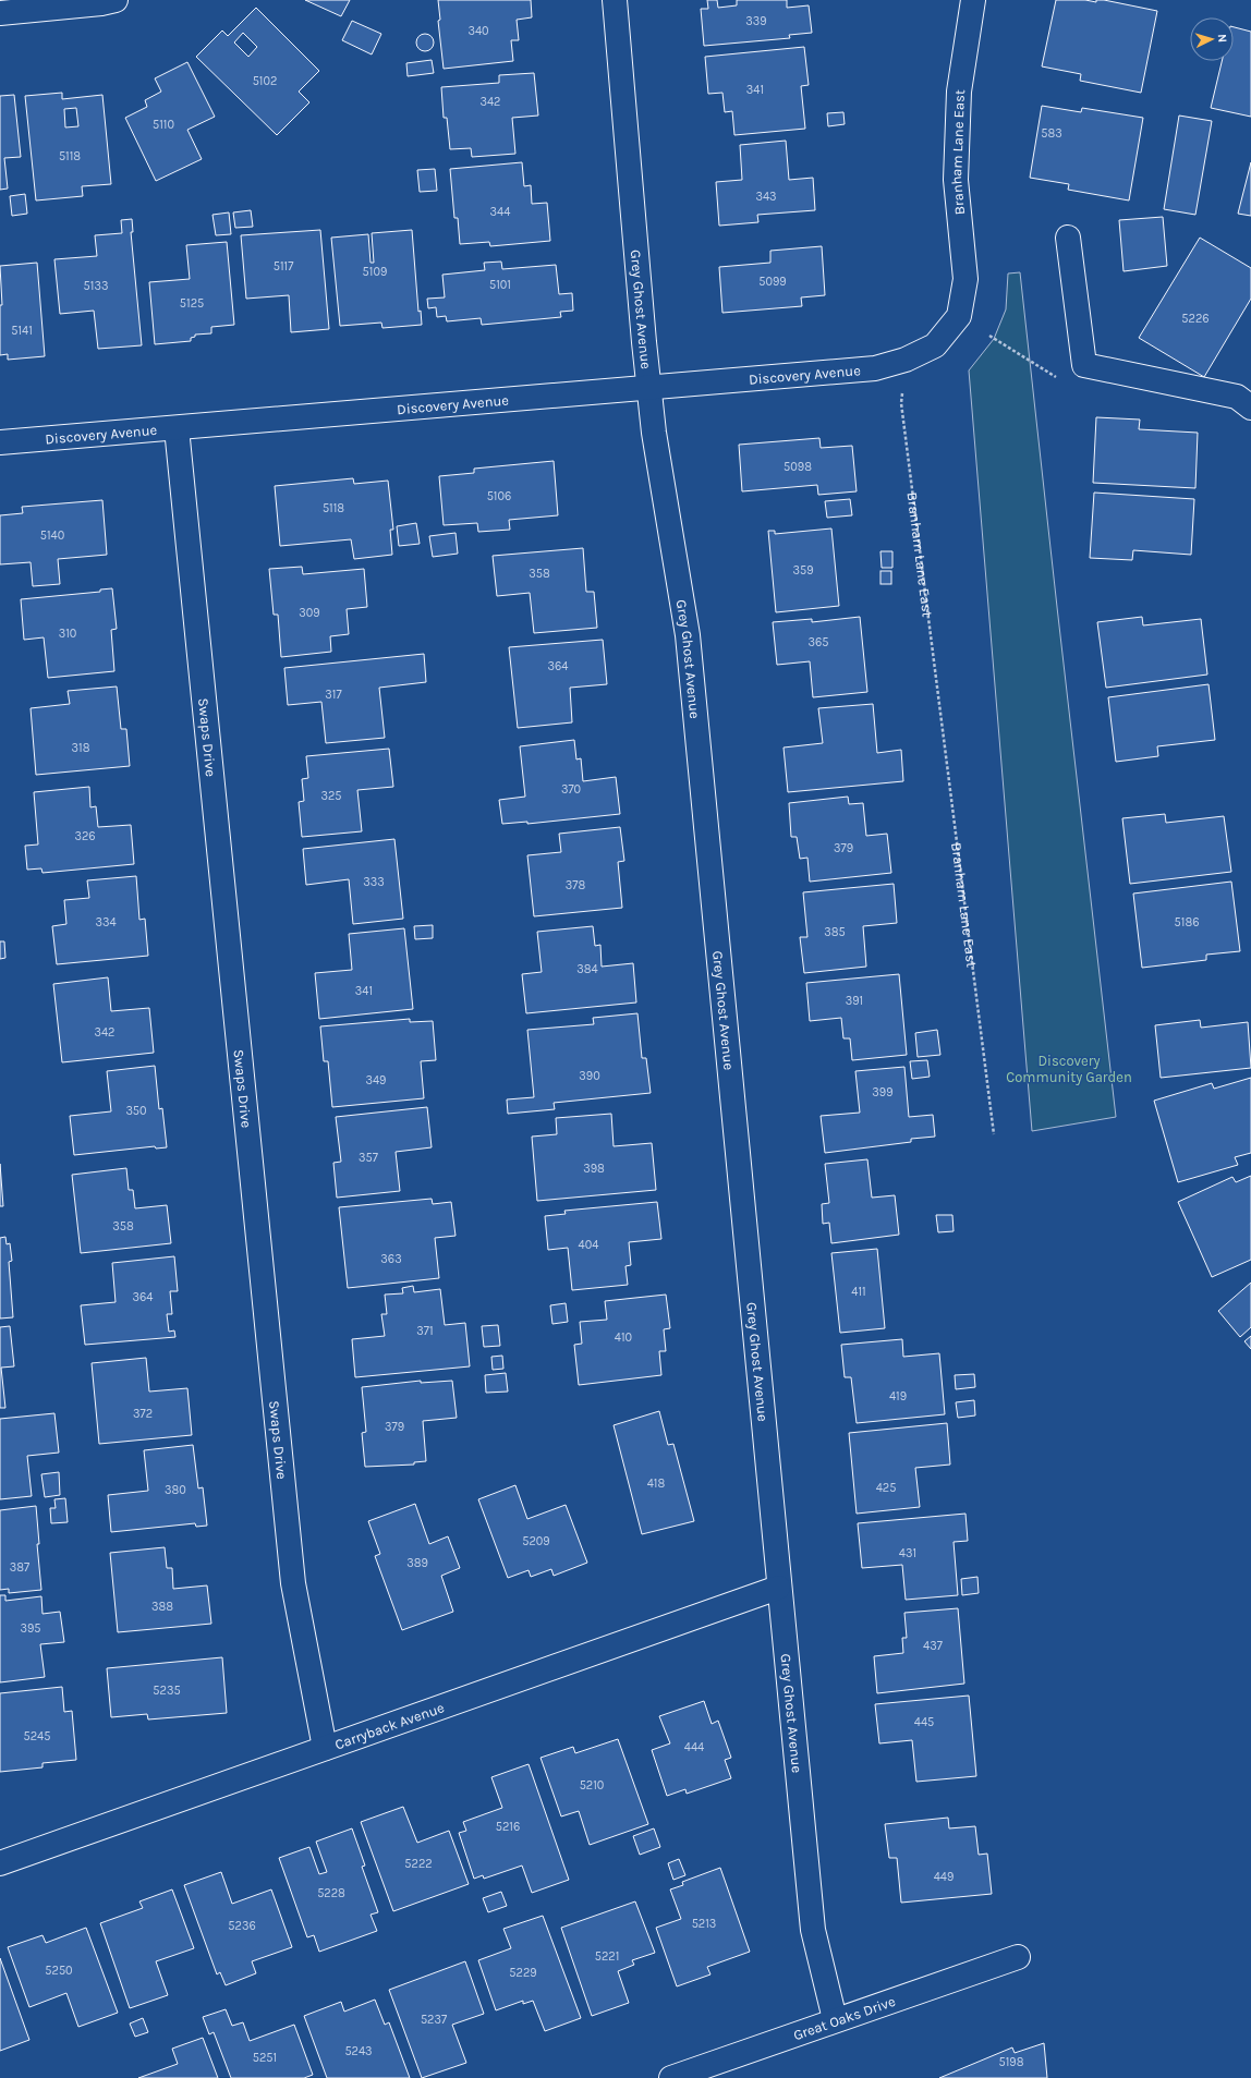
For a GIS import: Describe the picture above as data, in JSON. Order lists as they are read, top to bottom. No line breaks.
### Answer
{"streets":{"street":["Branham Lane East","Grey Ghost Avenue","Discovery Avenue","Swaps Drive","Carryback Avenue","Great Oaks Drive"]},"crossings":[["Branham Lane East","Discovery Avenue"],["Grey Ghost Avenue","Discovery Avenue"],["Grey Ghost Avenue","Carryback Avenue"],["Grey Ghost Avenue","Great Oaks Drive"],["Discovery Avenue","Swaps Drive"],["Swaps Drive","Carryback Avenue"]],"parks":["Discovery Community Garden"],"house_numbers":["339","340","5102","341","342","5110","583","5118","343","344","5117","5109","5099","5101","5133","5125","5226","5141","5098","5106","5118","5140","359","358","309","310","365","364","317","318","370","325","326","379","333","378","334","5186","385","384","341","391","342","390","349","399","350","357","398","358","404","363","411","364","371","410","419","372","379","418","425","380","5209","431","389","387","388","395","437","5235","445","5245","444","5210","5216","5222","449","5228","5213","5236","5221","5250","5229","5237","5243","5251","5198"],"north":"right"}
